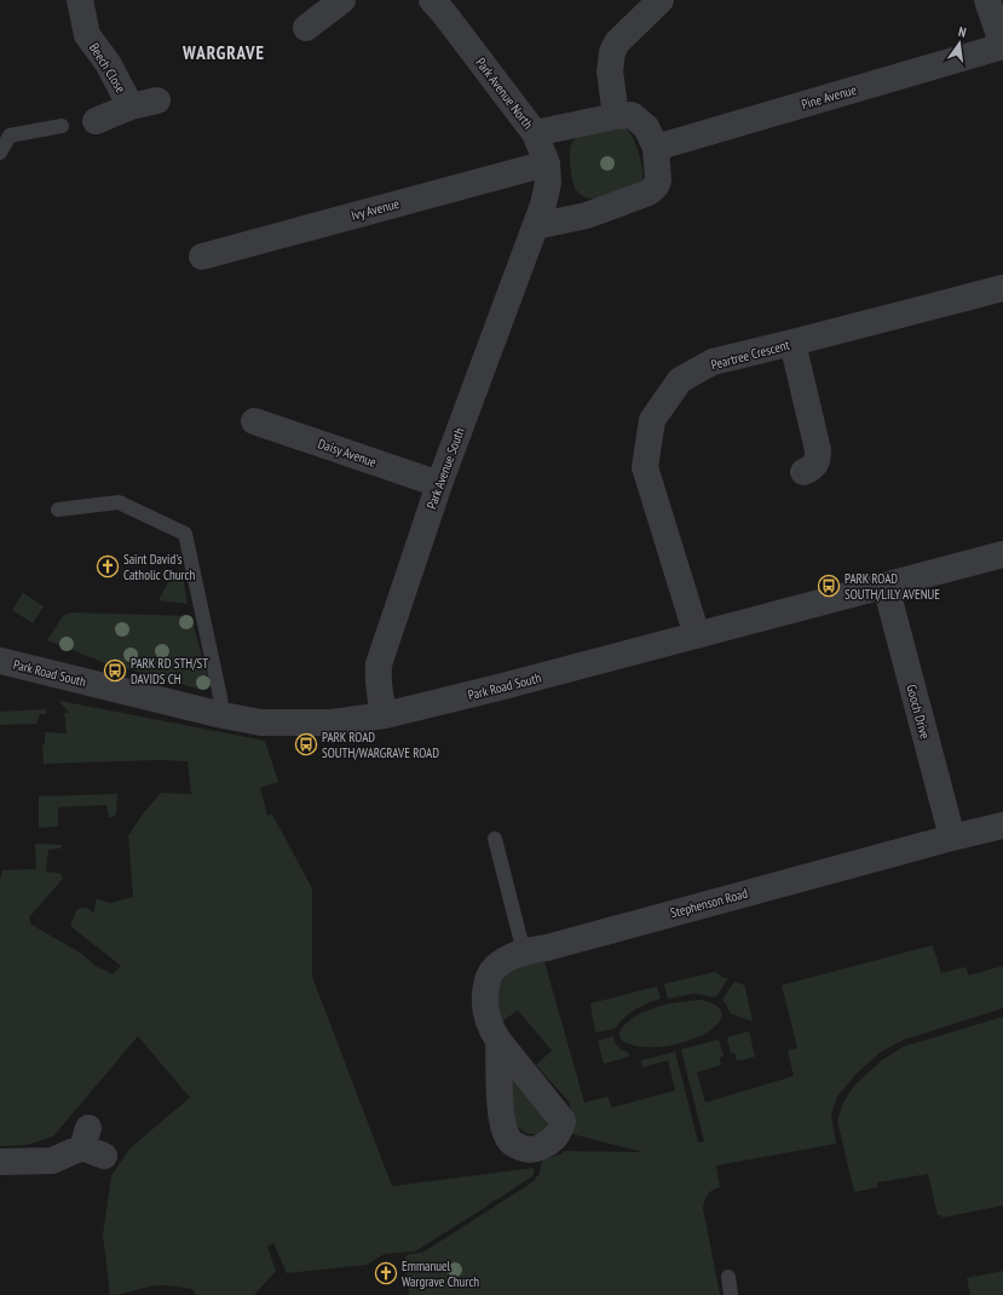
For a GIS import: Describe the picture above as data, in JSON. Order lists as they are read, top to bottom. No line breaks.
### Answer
{"streets":{"street":["Beech Close","Park Avenue North","Pine Avenue","Ivy Avenue","Peartree Crescent","Daisy Avenue","Park Avenue South","Park Road South","Gooch Drive","Stephenson Road"]},"crossings":[["Park Avenue North","Ivy Avenue"],["Park Avenue North","Park Avenue South"],["Peartree Crescent","Park Road South"],["Daisy Avenue","Park Avenue South"],["Park Avenue South","Park Road South"],["Park Road South","Gooch Drive"],["Gooch Drive","Stephenson Road"]],"districts":["WARGRAVE"],"places":{"church":["Saint David's Catholic Church","Emmanuel Wargrave Church"],"bus stop":["PARK ROAD SOUTH/LILY AVENUE","PARK RD STH/ST DAVIDS CH","PARK ROAD SOUTH/WARGRAVE ROAD"]},"north":"top"}
